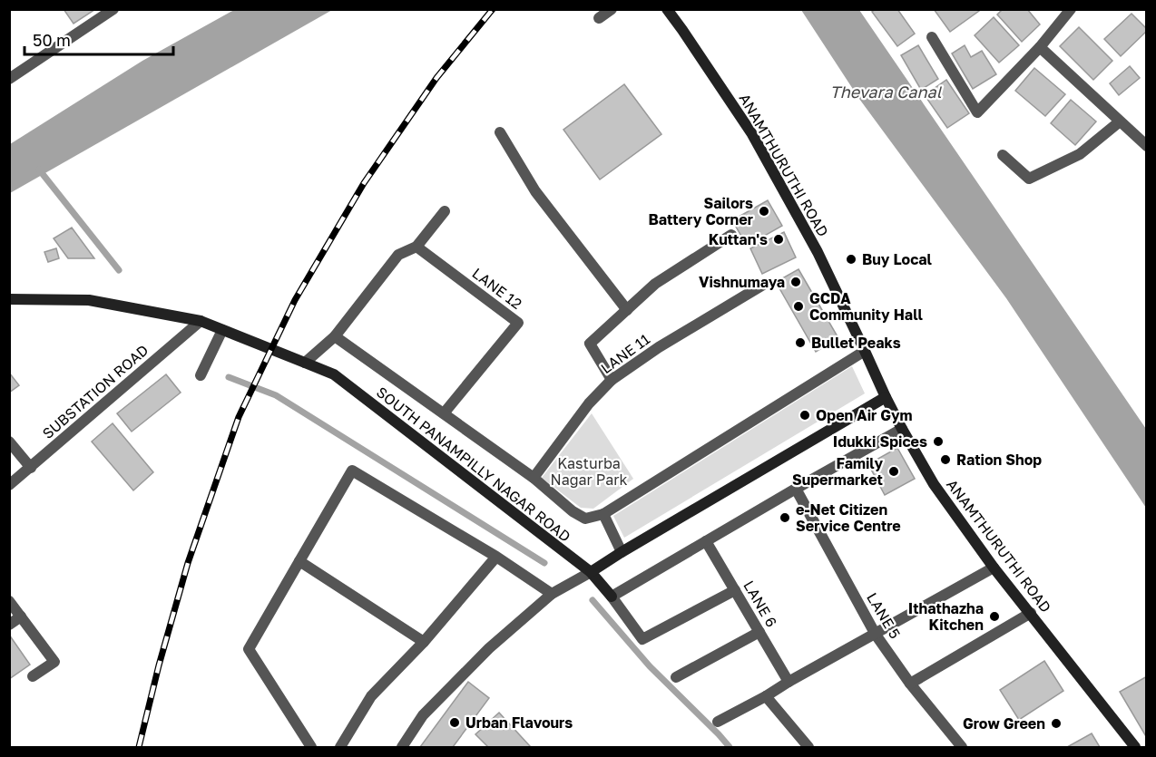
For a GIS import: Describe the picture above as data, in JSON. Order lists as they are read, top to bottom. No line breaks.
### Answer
{"streets":{"street":["ANAMTHURUTHI ROAD","LANE 12","LANE 11","SUBSTATION ROAD","SOUTH PANAMPILLY NAGAR ROAD","LANE 6","LANE 5"]},"crossings":[["SUBSTATION ROAD","SOUTH PANAMPILLY NAGAR ROAD"]],"water":["Thevara Canal"],"parks":["Kasturba Nagar Park"],"places":["Sailors Battery Corner","Kuttan's","Buy Local","Vishnumaya","GCDA Community Hall","Bullet Peaks","Open Air Gym","Idukki Spices","Ration Shop","Family Supermarket","e-Net Citizen Service Centre","Ithathazha Kitchen","Urban Flavours","Grow Green"],"scale_bar":"50 m"}
